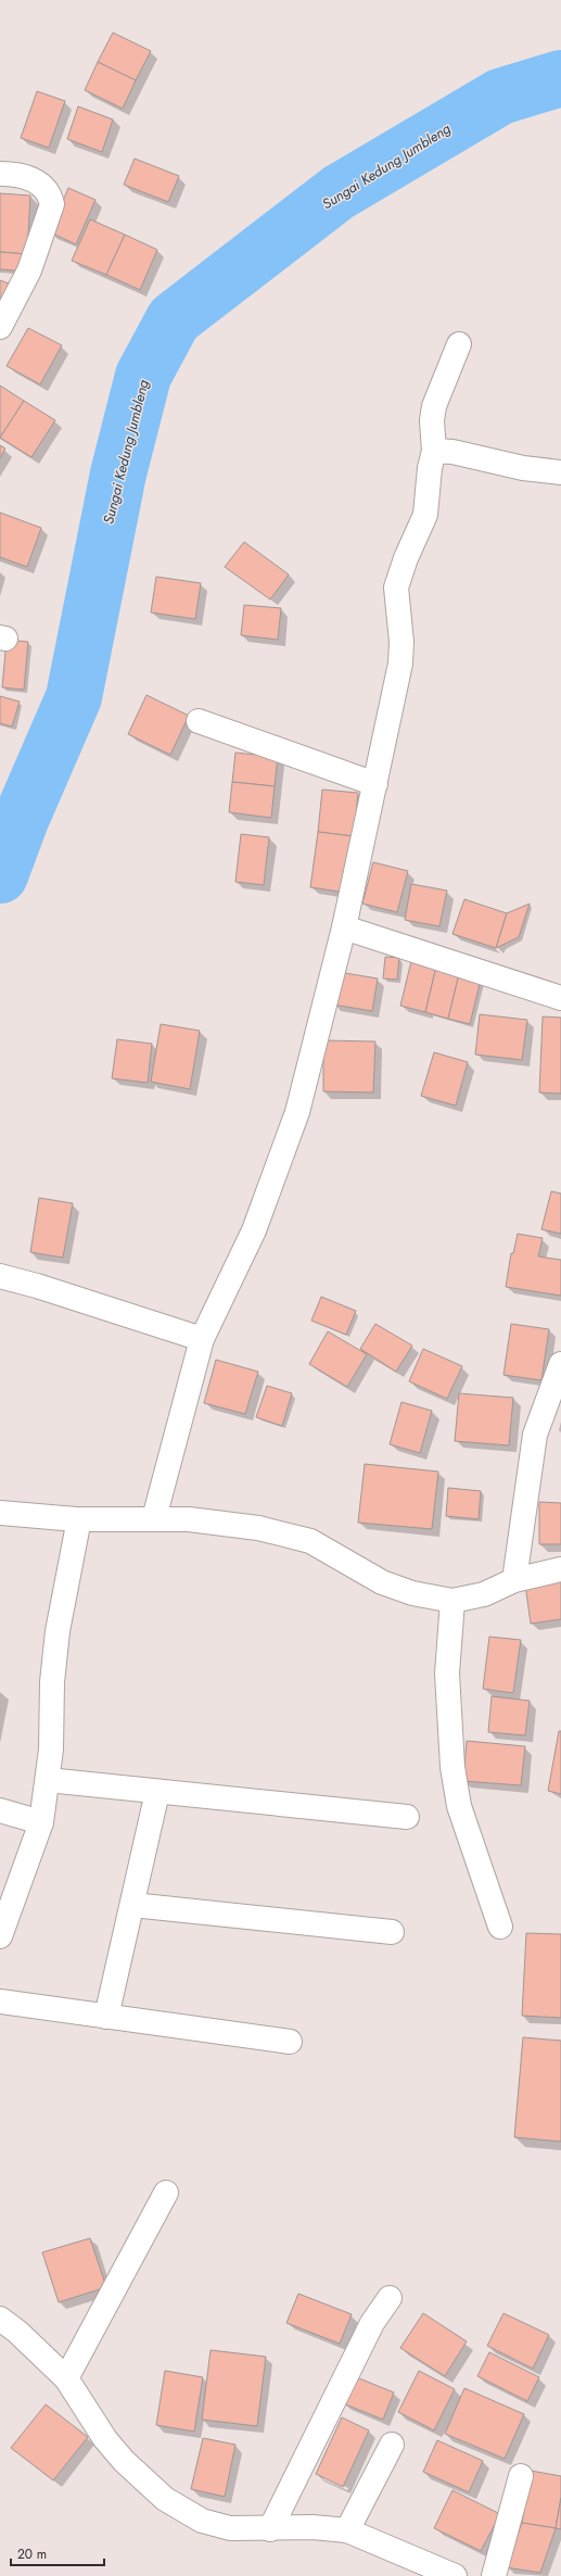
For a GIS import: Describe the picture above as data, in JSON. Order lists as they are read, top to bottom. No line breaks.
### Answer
{"water":["Sungai Kedung Jumbleng"],"scale_bar":"20 m"}
